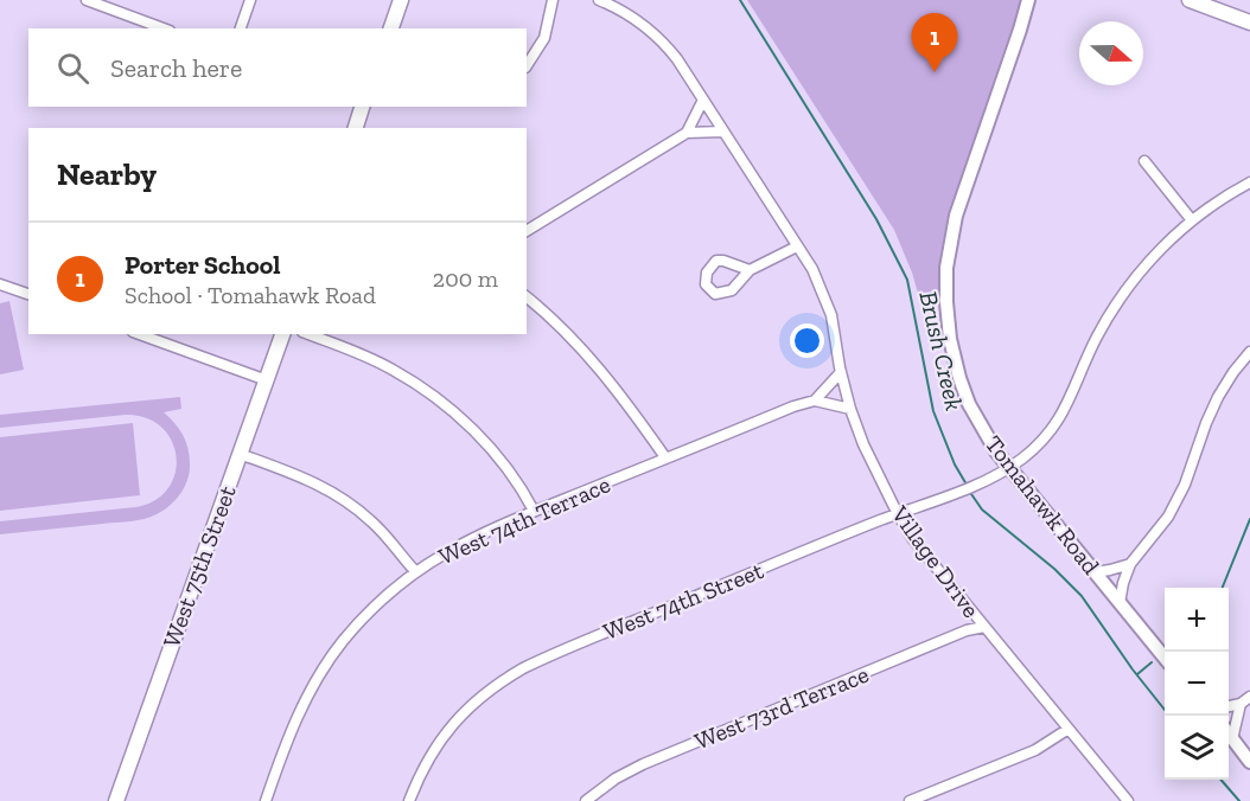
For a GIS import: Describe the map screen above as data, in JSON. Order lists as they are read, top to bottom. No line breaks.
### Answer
{"streets":{"main road":["West 75th Street"],"street":["Tomahawk Road","West 74th Terrace","Village Drive","West 74th Street","West 73rd Terrace"]},"crossings":[["Tomahawk Road","West 74th Street"],["West 74th Terrace","Village Drive"],["Village Drive","West 74th Street"],["Village Drive","West 73rd Terrace"]],"water":["Brush Creek"],"north":"right","page":{"pins":"1","search":"Search here","heading":"Nearby","list":[{"mark":"1","name":"Porter School","note":"School · Tomahawk Road","value":"200 m"}],"map_buttons":["+","−"]}}
